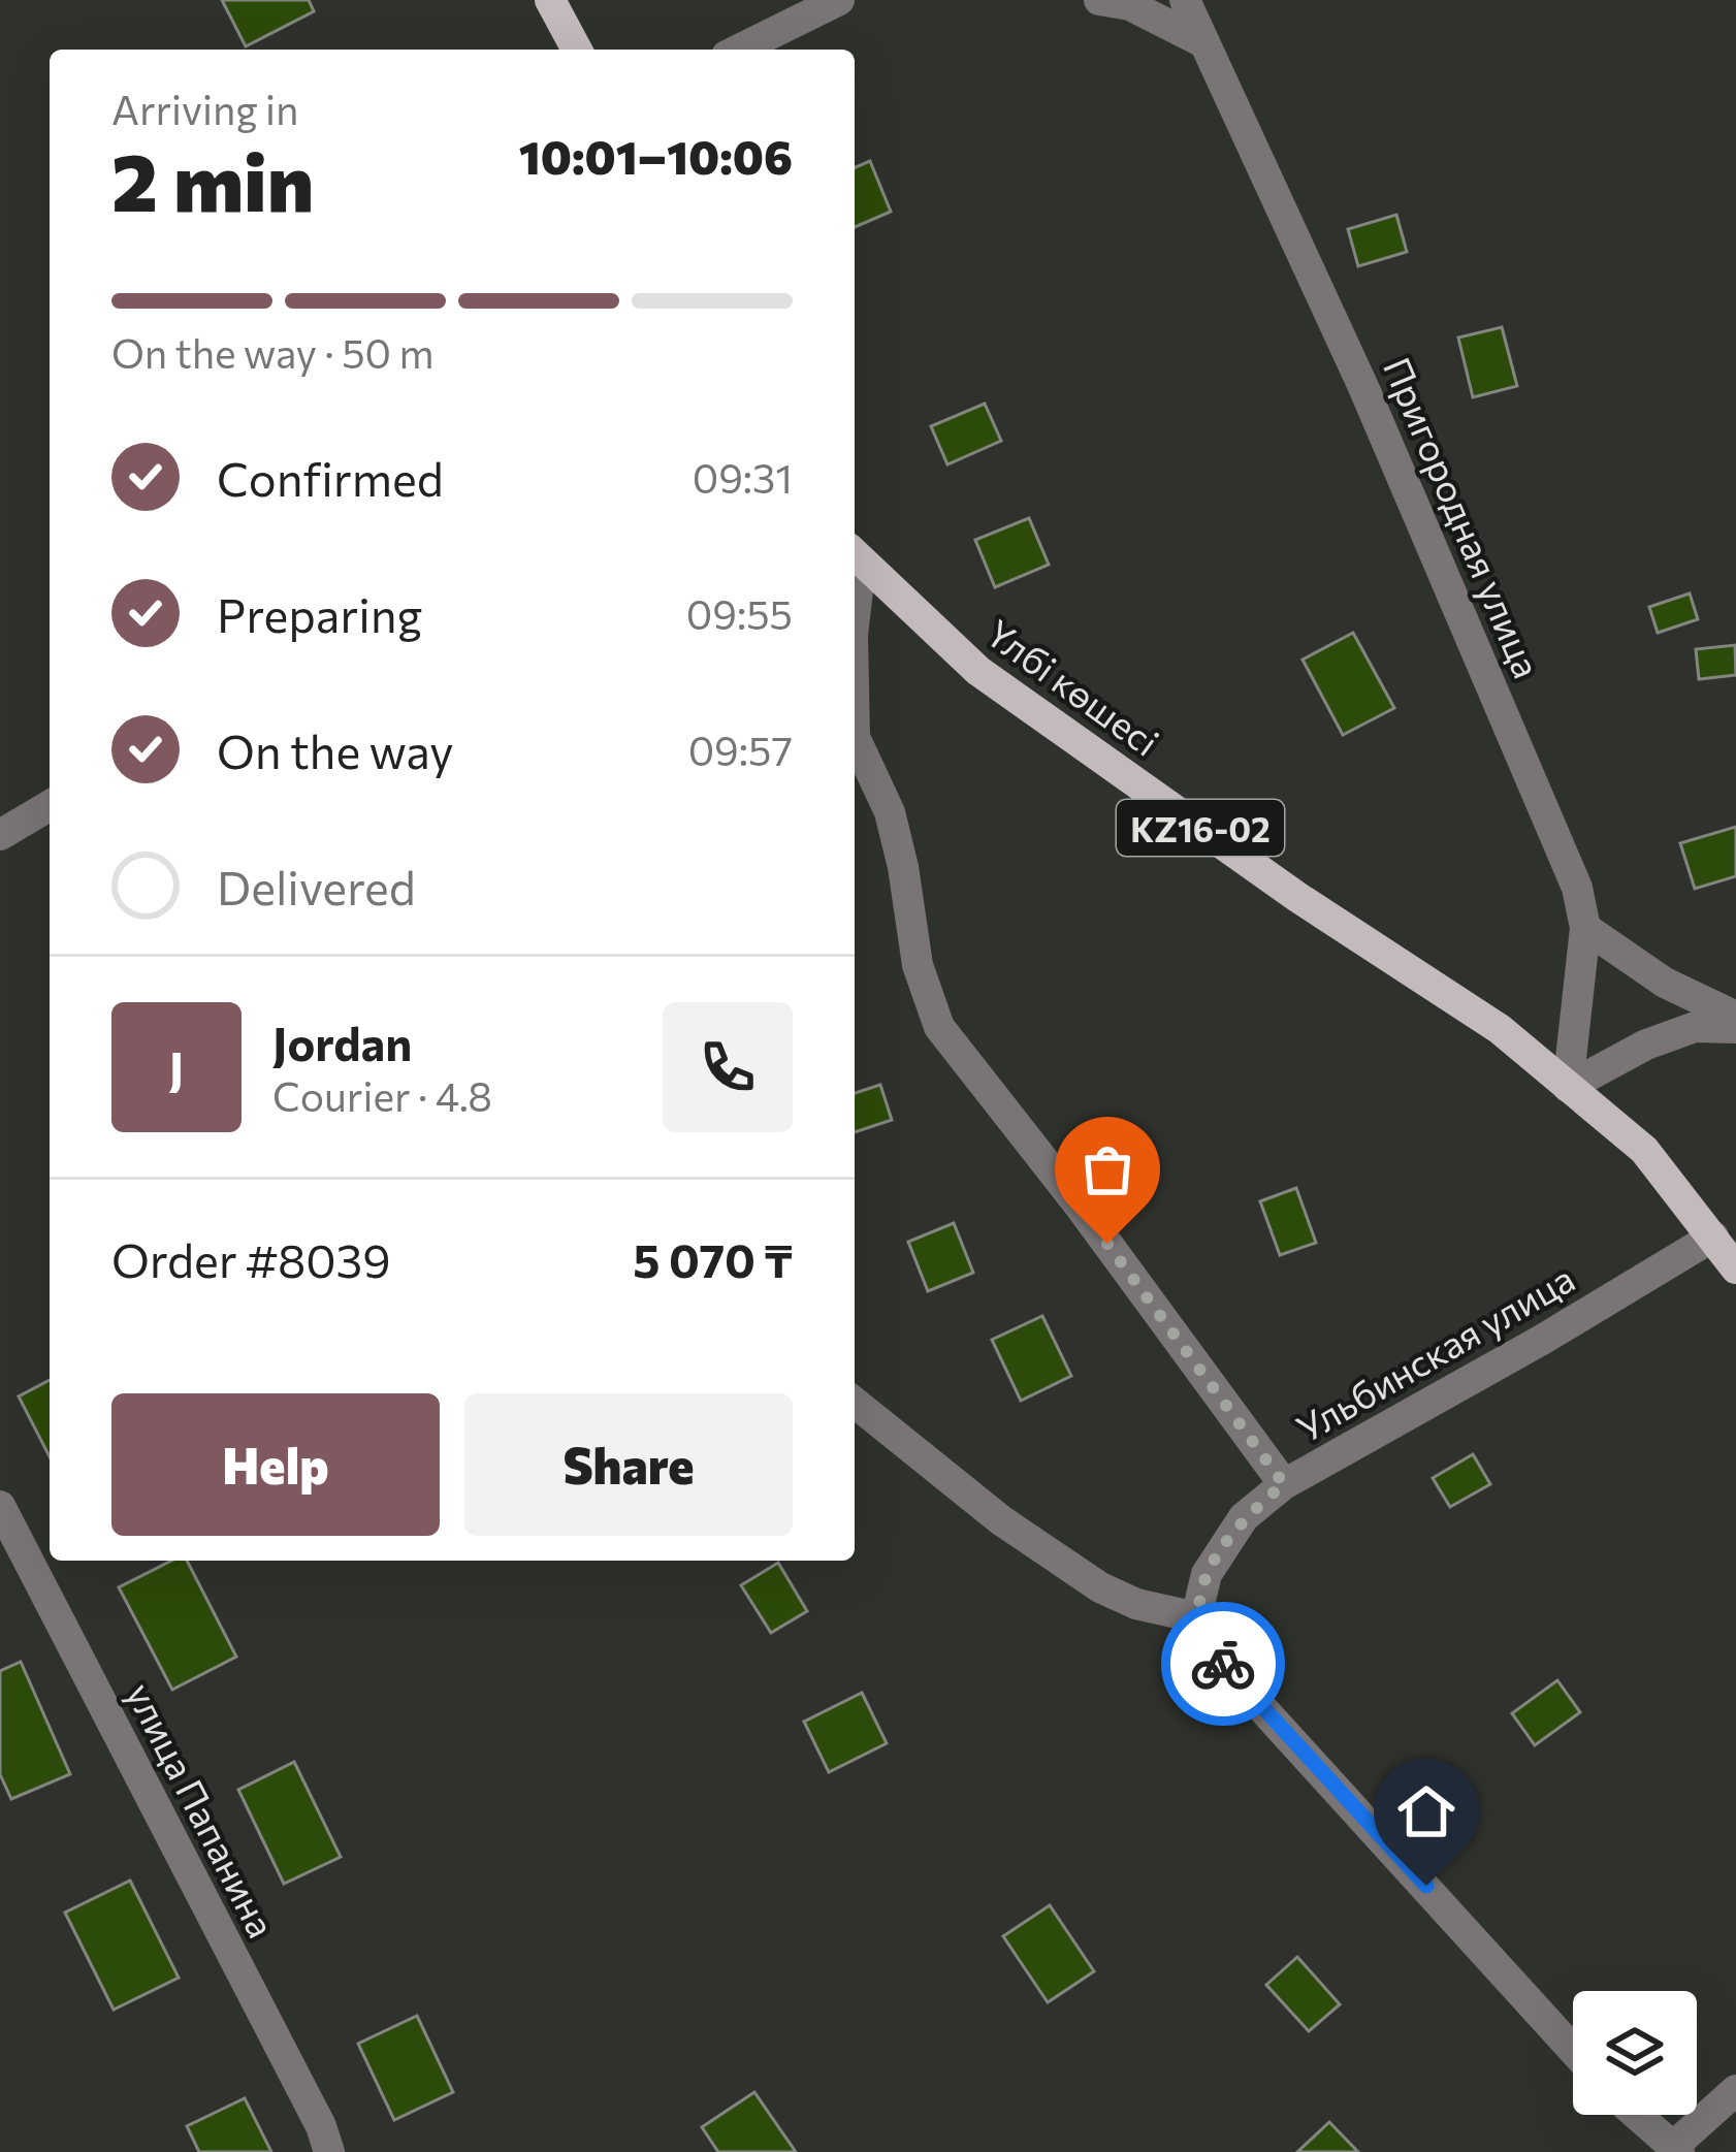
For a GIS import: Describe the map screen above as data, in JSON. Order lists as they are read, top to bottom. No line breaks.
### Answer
{"streets":{"main road":["Үлбі көшесі","KZ16-02"],"street":["Пригородная улица","Ульбинская улица","улица Папанина"]},"crossings":[["Пригородная улица","Үлбі көшесі"],["Пригородная улица","KZ16-02"],["Үлбі көшесі","KZ16-02"],["KZ16-02","Ульбинская улица"]],"page":{"heading":["2 min","Arriving in","10:01–10:06"],"panel":["Jordan","Courier · 4.8","Order #8039","5 070 ₸"],"bar":"On the way · 50 m","list":[["Confirmed","09:31"],["Preparing","09:55"],["On the way","09:57"],"Delivered"],"round":"J","buttons":["Help","Share"]}}
